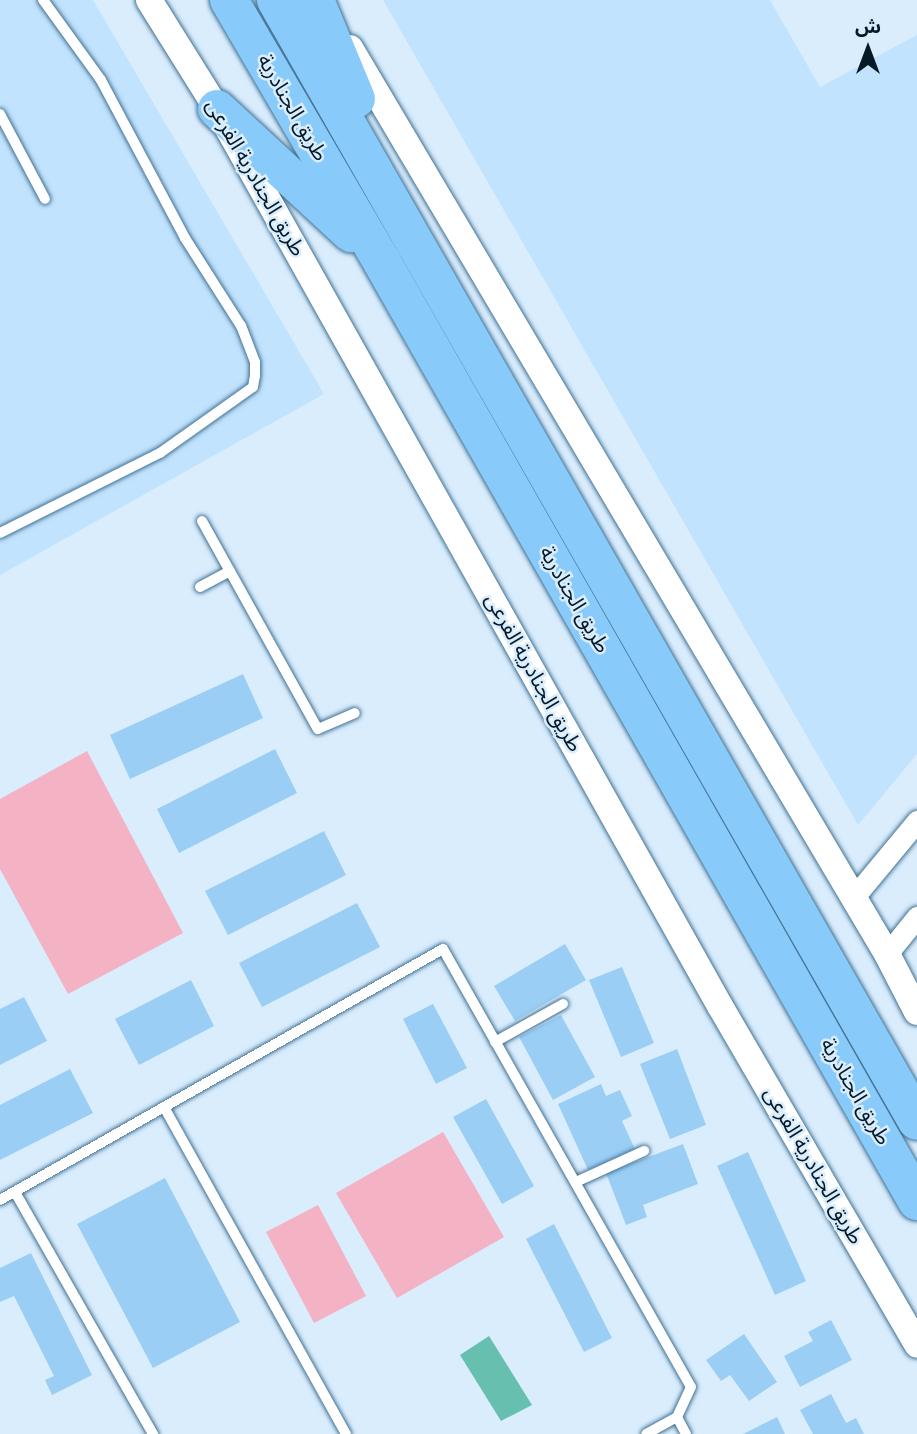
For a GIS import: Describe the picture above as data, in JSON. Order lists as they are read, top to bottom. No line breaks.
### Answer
{"streets":{"highway":["طريق الجنادرية"],"street":["طريق الجنادرية الفرعى"]},"north":"top"}
